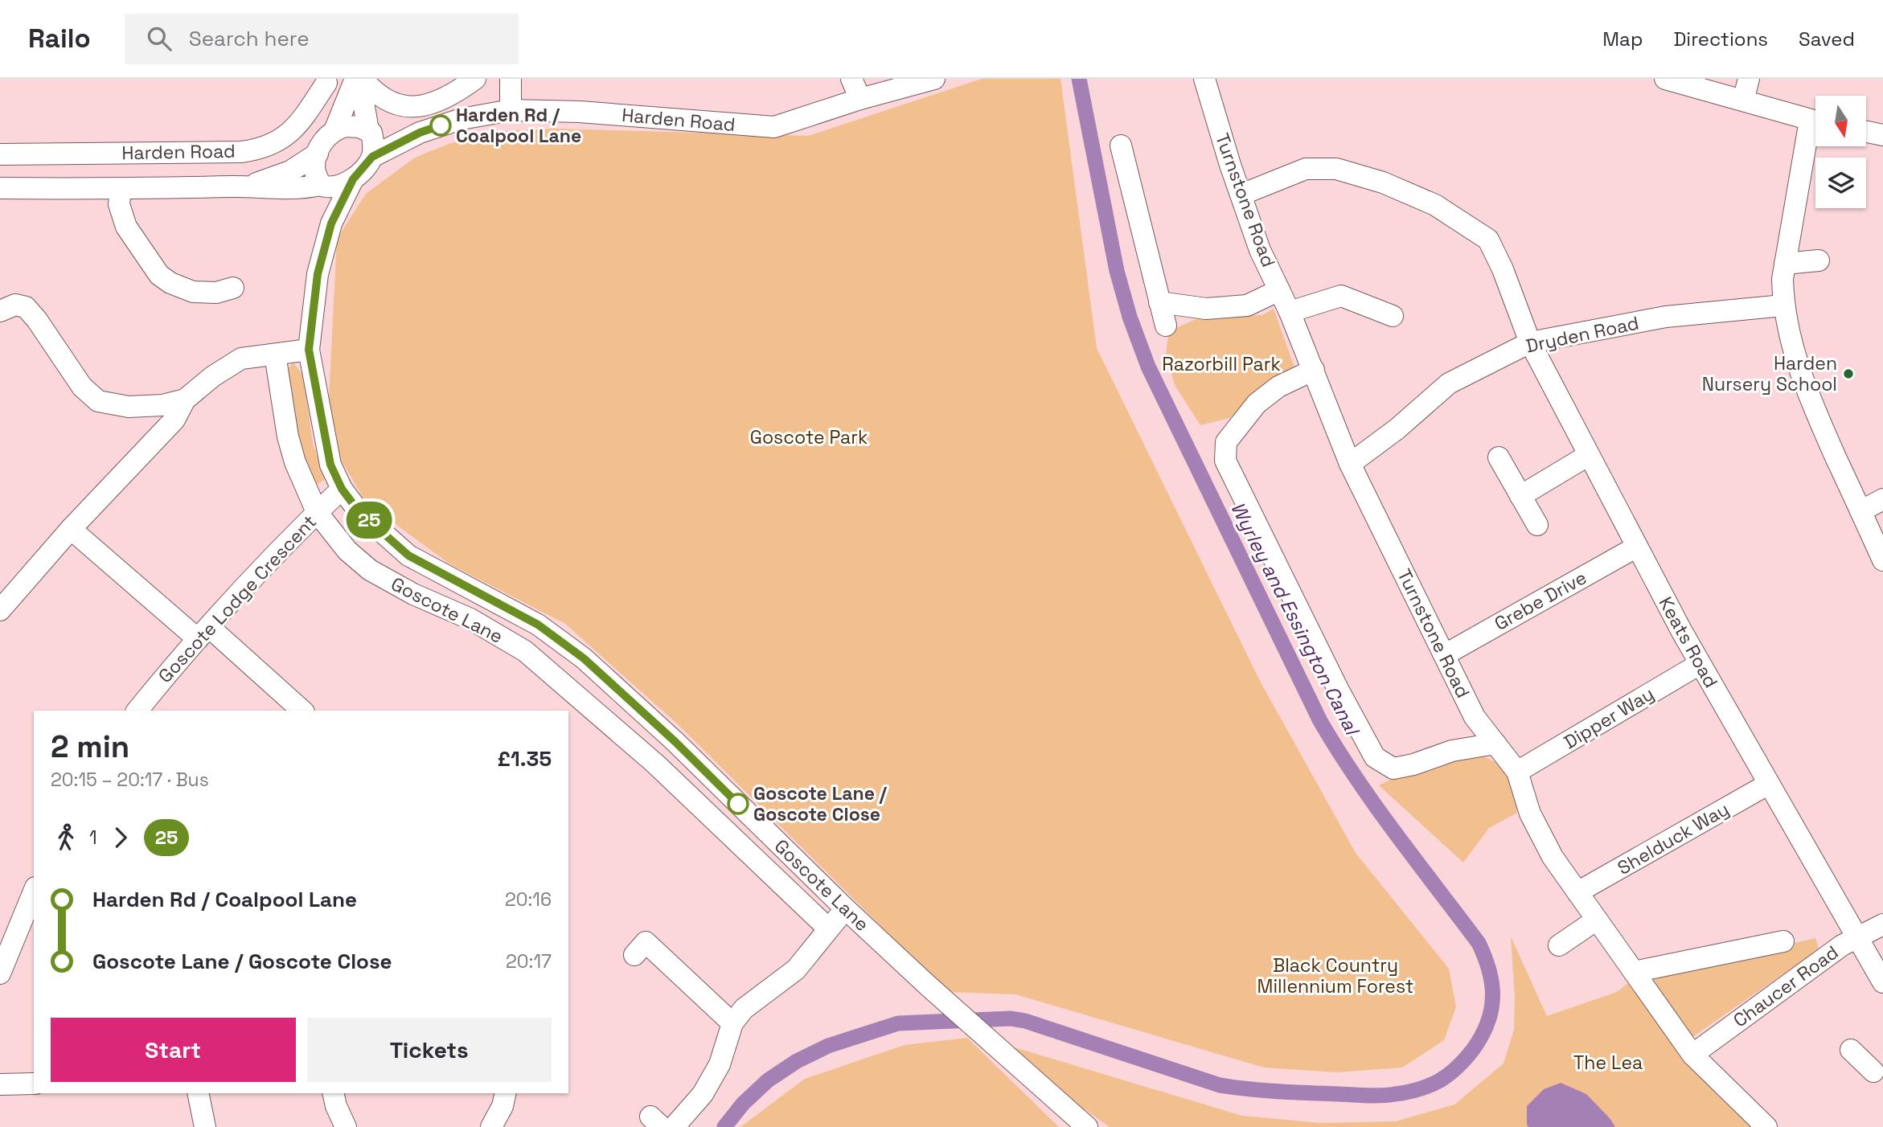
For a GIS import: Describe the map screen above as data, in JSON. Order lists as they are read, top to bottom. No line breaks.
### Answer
{"streets":{"street":["Harden Road","Turnstone Road","Dryden Road","Goscote Lodge Crescent","Grebe Drive","Goscote Lane","Keats Road","Dipper Way","Shelduck Way","Chaucer Road"]},"crossings":[["Harden Road","Goscote Lane"],["Turnstone Road","Dryden Road"],["Turnstone Road","Grebe Drive"],["Turnstone Road","Keats Road"],["Turnstone Road","Dipper Way"],["Turnstone Road","Shelduck Way"],["Turnstone Road","Chaucer Road"],["Dryden Road","Keats Road"],["Goscote Lodge Crescent","Goscote Lane"],["Grebe Drive","Keats Road"],["Keats Road","Dipper Way"],["Keats Road","Shelduck Way"],["Keats Road","Chaucer Road"]],"water":["Wyrley and Essington Canal"],"parks":["Razorbill Park","Goscote Park","Black Country Millennium Forest","The Lea"],"places":["Harden Rd / Coalpool Lane","Harden Nursery School","Goscote Lane / Goscote Close"],"lines":["bus line 25"],"north":"bottom","page":{"header":"Railo","search":"Search here","nav":["Map","Directions","Saved"],"on_map":"25","heading":["2 min","20:15 – 20:17 · Bus","£1.35"],"legs":["1","25"],"list":[{"name":"Harden Rd / Coalpool Lane","value":"20:16"},{"name":"Goscote Lane / Goscote Close","value":"20:17"}],"buttons":["Start","Tickets"]}}
